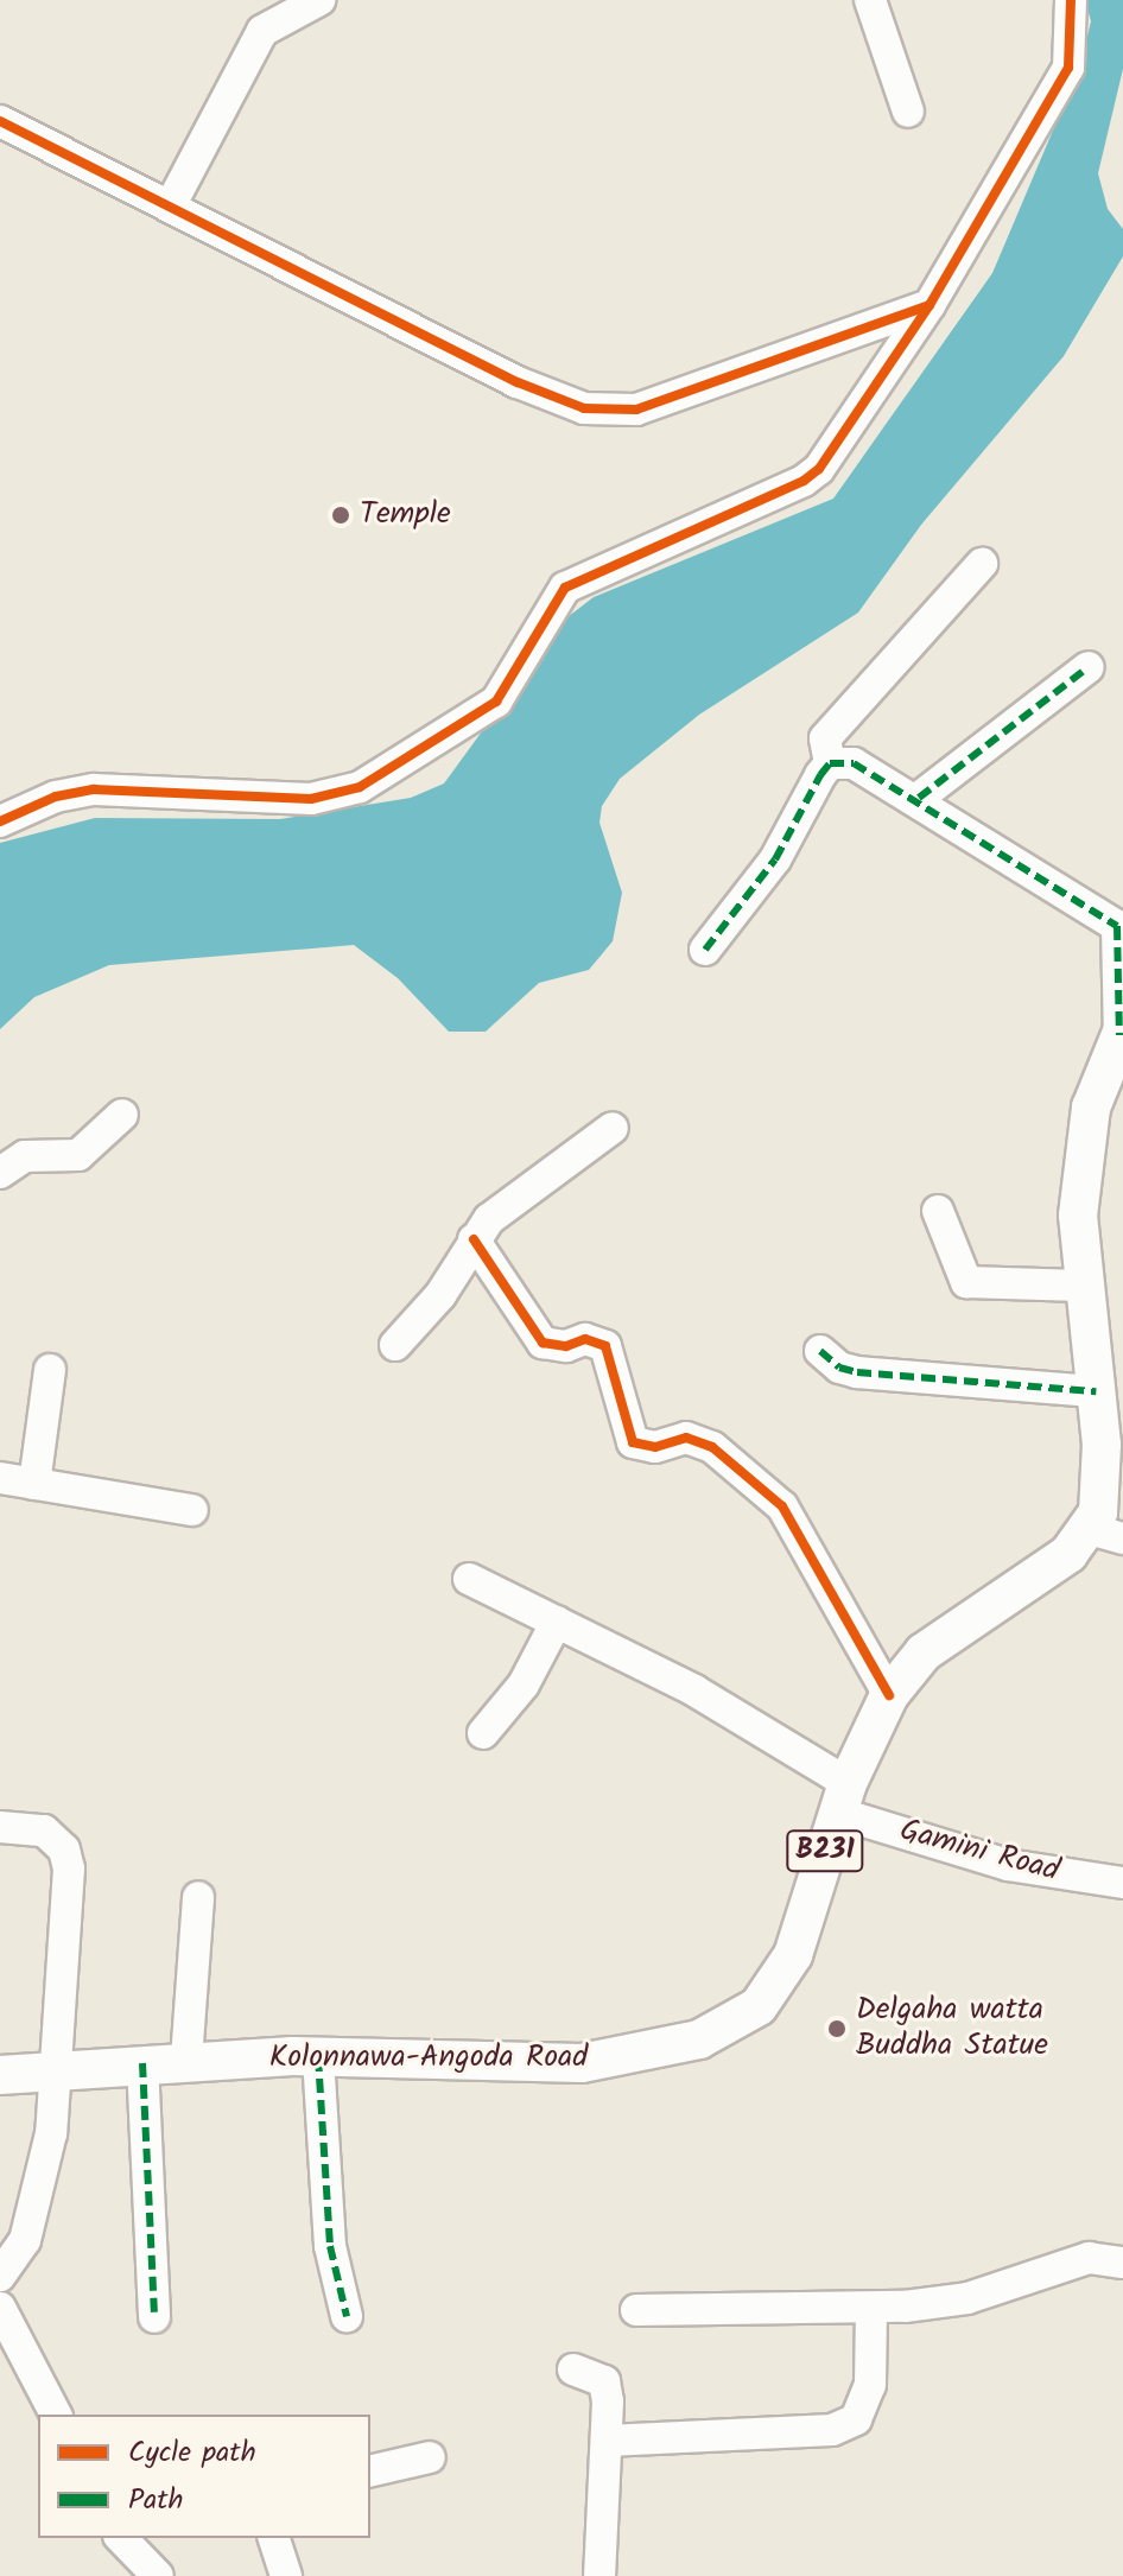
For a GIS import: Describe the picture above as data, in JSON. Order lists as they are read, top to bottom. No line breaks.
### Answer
{"streets":{"main road":["B231","Kolonnawa-Angoda Road"],"street":["Gamini Road"]},"crossings":[["Gamini Road","Kolonnawa-Angoda Road"]],"places":["Temple","Delgaha watta Buddha Statue"],"legend":["Cycle path","Path"]}
